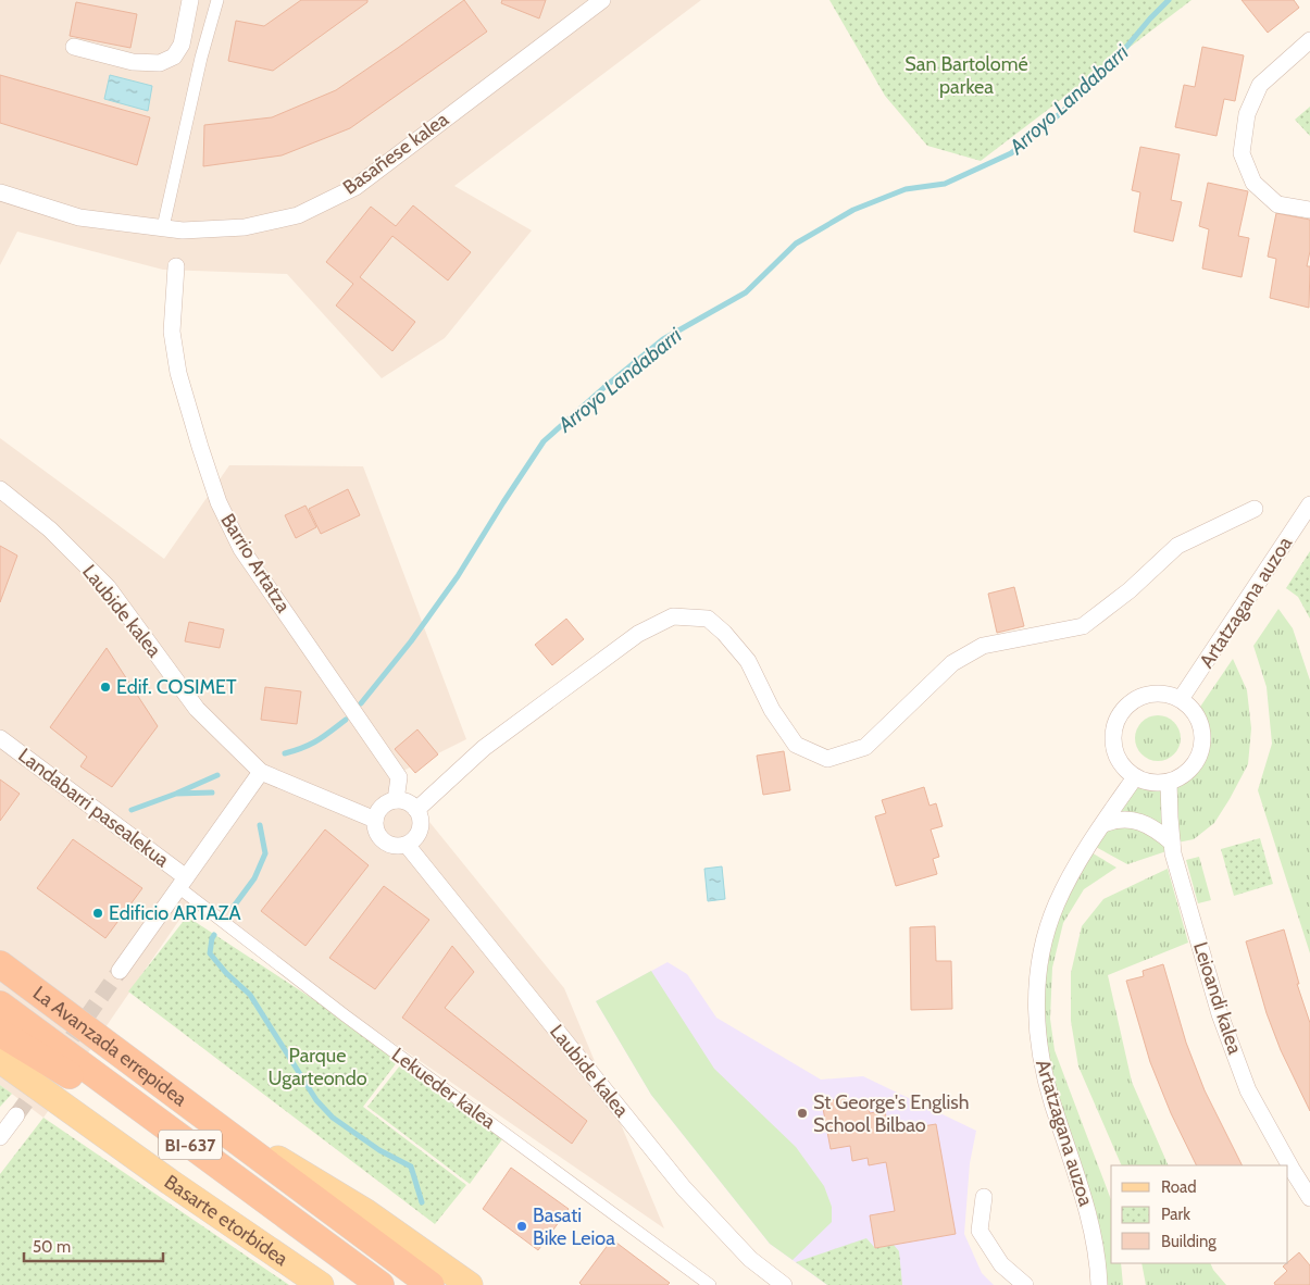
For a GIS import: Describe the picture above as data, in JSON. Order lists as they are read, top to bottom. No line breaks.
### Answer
{"streets":{"highway":["La Avanzada errepidea","BI-637"],"main road":["Basarte etorbidea"],"street":["Basañese kalea","Barrio Artatza","Artatzagana auzoa","Laubide kalea","Landabarri pasealekua","Leioandi kalea","Lekueder kalea"]},"crossings":[["Barrio Artatza","Laubide kalea"],["Artatzagana auzoa","Leioandi kalea"],["Landabarri pasealekua","Lekueder kalea"]],"water":["Arroyo Landabarri"],"parks":["San Bartolomé parkea","Parque Ugarteondo"],"places":["Edif. COSIMET","Edificio ARTAZA","St George's English School Bilbao","Basati Bike Leioa"],"legend":["Road","Park","Building"],"scale_bar":"50 m"}
